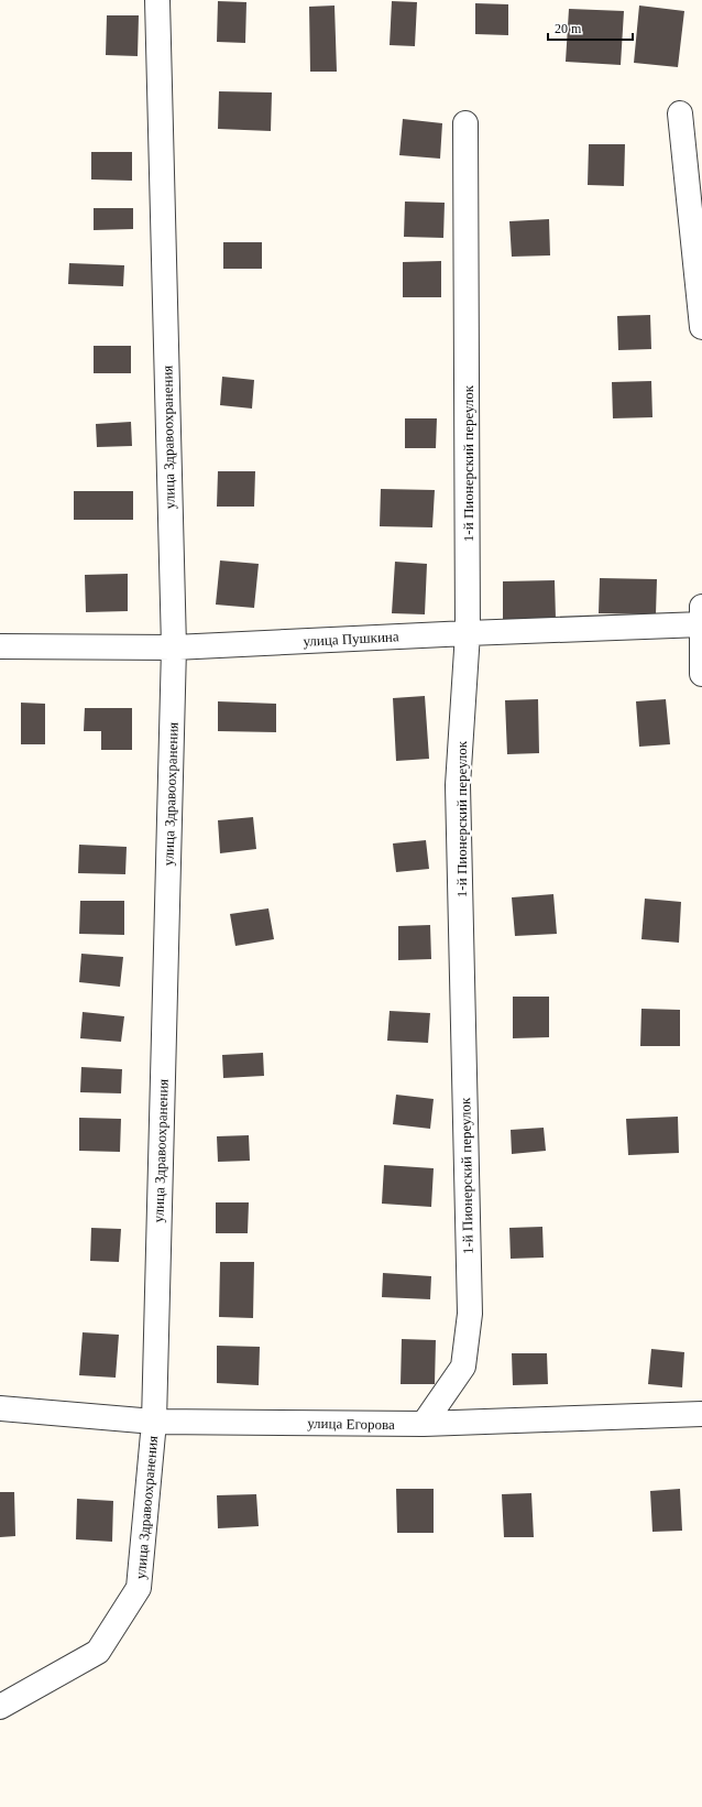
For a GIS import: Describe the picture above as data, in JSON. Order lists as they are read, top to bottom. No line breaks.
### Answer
{"streets":{"street":["улица Здравоохранения","1-й Пионерский переулок","улица Пушкина","улица Егорова"]},"crossings":[["улица Здравоохранения","улица Пушкина"],["улица Здравоохранения","улица Егорова"],["1-й Пионерский переулок","улица Пушкина"],["1-й Пионерский переулок","улица Егорова"]],"scale_bar":"20 m"}
